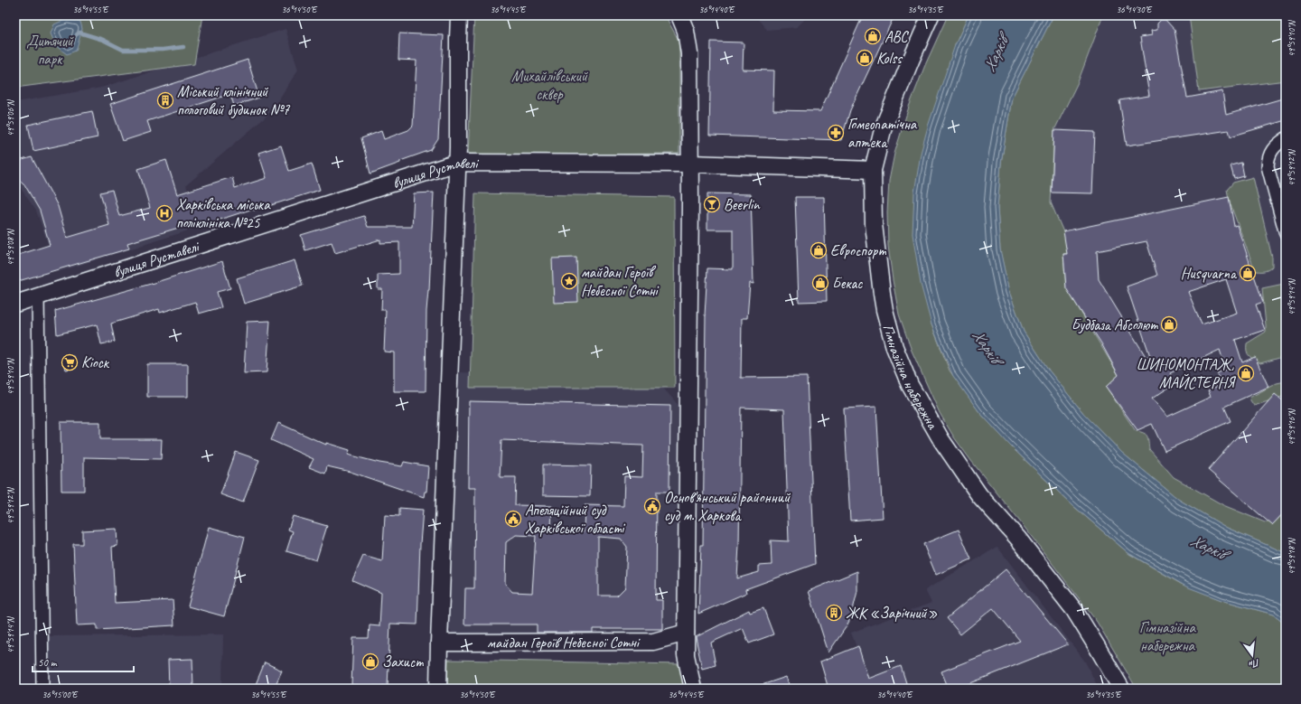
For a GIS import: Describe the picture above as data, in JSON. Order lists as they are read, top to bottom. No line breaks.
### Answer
{"streets":{"main road":["вулиця Руставелі","Гімназійна набережна","майдан Героїв Небесної Сотні"]},"crossings":[["вулиця Руставелі","Гімназійна набережна"]],"water":["Харків"],"parks":["Дитячий парк","Михайлівський сквер","Гімназійна набережна"],"places":{"shop":["ABC","Kolss","Евроспорт","Husqvarna","Бекас","Будбаза Абсолют","ШИНОМОНТАЖ, МАЙСТЕРНЯ","Захист"],"building":["Міський клінічний пологовий будинок №7","ЖК «Зарічний»"],"pharmacy":["Гомеопатічна аптека"],"bar":["Beеrlin"],"hospital":["Харківська міська поліклініка №25"],"place":["майдан Героїв Небесної Сотні"],"supermarket":["Кіоск"],"public building":["Основ'янський районний суд м. Харкова","Апеляційний суд Харківської області"]},"scale_bar":"50 m","north":"bottom","coordinates":["36°14'55\"E","36°14'50\"E","36°14'45\"E","36°14'40\"E","36°14'35\"E","36°14'30\"E","49°59'10\"N","49°59'06\"N","49°59'12\"N","49°59'08\"N","49°59'14\"N","49°59'16\"N","49°59'18\"N","36°15'00\"E"]}
